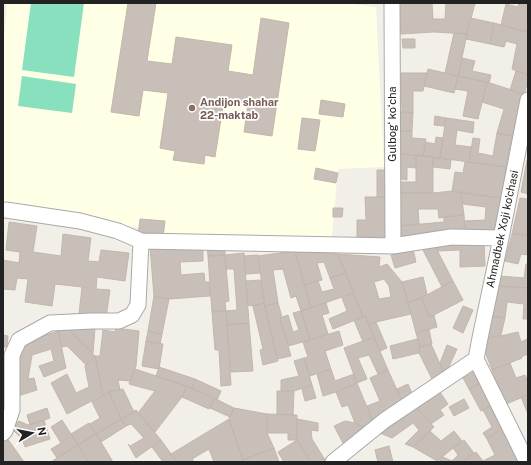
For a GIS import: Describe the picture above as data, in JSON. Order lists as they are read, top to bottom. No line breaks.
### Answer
{"streets":{"street":["Gulbogʻ koʻcha","Ahmadbek Xoji ko'chasi"]},"places":["Andijon shahar 22-maktab"],"north":"right"}
